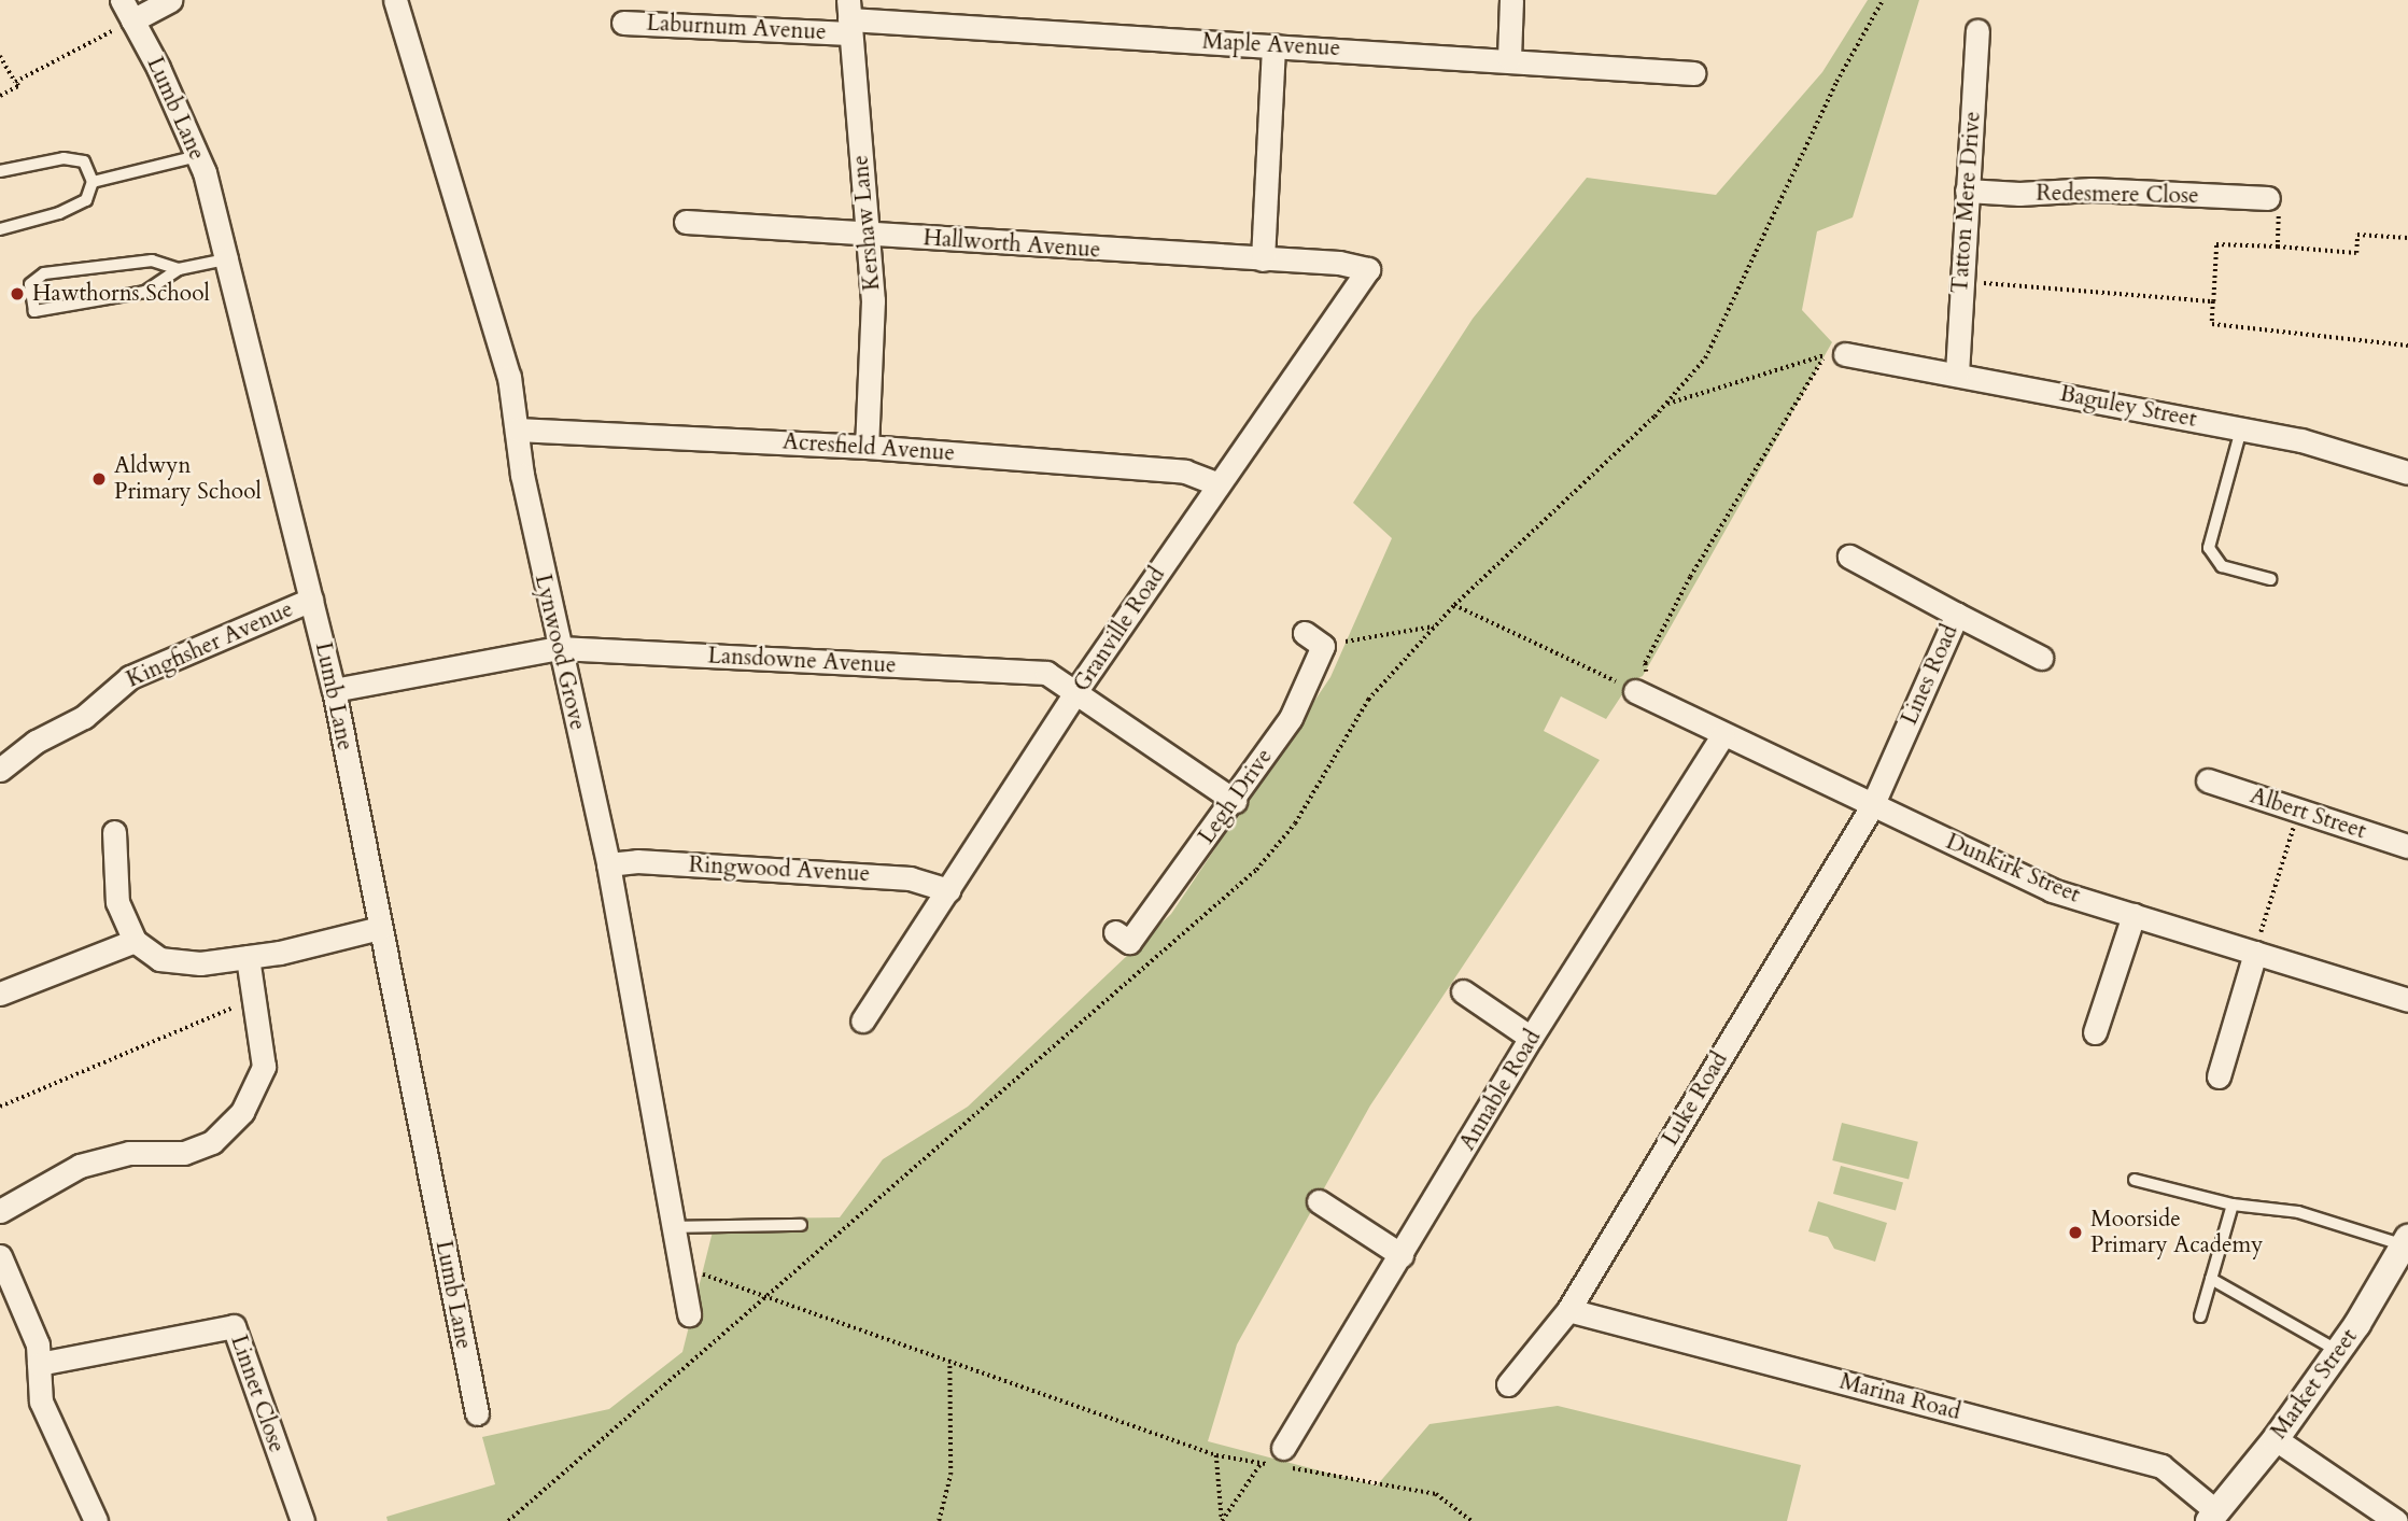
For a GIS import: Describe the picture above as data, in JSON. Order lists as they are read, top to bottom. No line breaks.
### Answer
{"streets":{"street":["Laburnum Avenue","Maple Avenue","Lumb Lane","Redesmere Close","Tatton Mere Drive","Kershaw Lane","Hallworth Avenue","Baguley Street","Acresfield Avenue","Granville Road","Kingfisher Avenue","Lynwood Grove","Lansdowne Avenue","Lines Road","Legh Drive","Albert Street","Dunkirk Street","Ringwood Avenue","Annable Road","Luke Road","Market Street","Linnet Close","Marina Road"]},"crossings":[["Laburnum Avenue","Maple Avenue"],["Laburnum Avenue","Kershaw Lane"],["Maple Avenue","Kershaw Lane"],["Lumb Lane","Kingfisher Avenue"],["Lumb Lane","Lansdowne Avenue"],["Redesmere Close","Tatton Mere Drive"],["Tatton Mere Drive","Baguley Street"],["Kershaw Lane","Hallworth Avenue"],["Kershaw Lane","Acresfield Avenue"],["Hallworth Avenue","Granville Road"],["Acresfield Avenue","Granville Road"],["Acresfield Avenue","Lynwood Grove"],["Granville Road","Lansdowne Avenue"],["Granville Road","Ringwood Avenue"],["Lynwood Grove","Lansdowne Avenue"],["Lynwood Grove","Ringwood Avenue"],["Lansdowne Avenue","Legh Drive"],["Lines Road","Dunkirk Street"],["Lines Road","Luke Road"],["Dunkirk Street","Annable Road"],["Dunkirk Street","Luke Road"],["Luke Road","Marina Road"],["Market Street","Marina Road"]],"places":["Hawthorns School","Aldwyn Primary School","Moorside Primary Academy"]}
